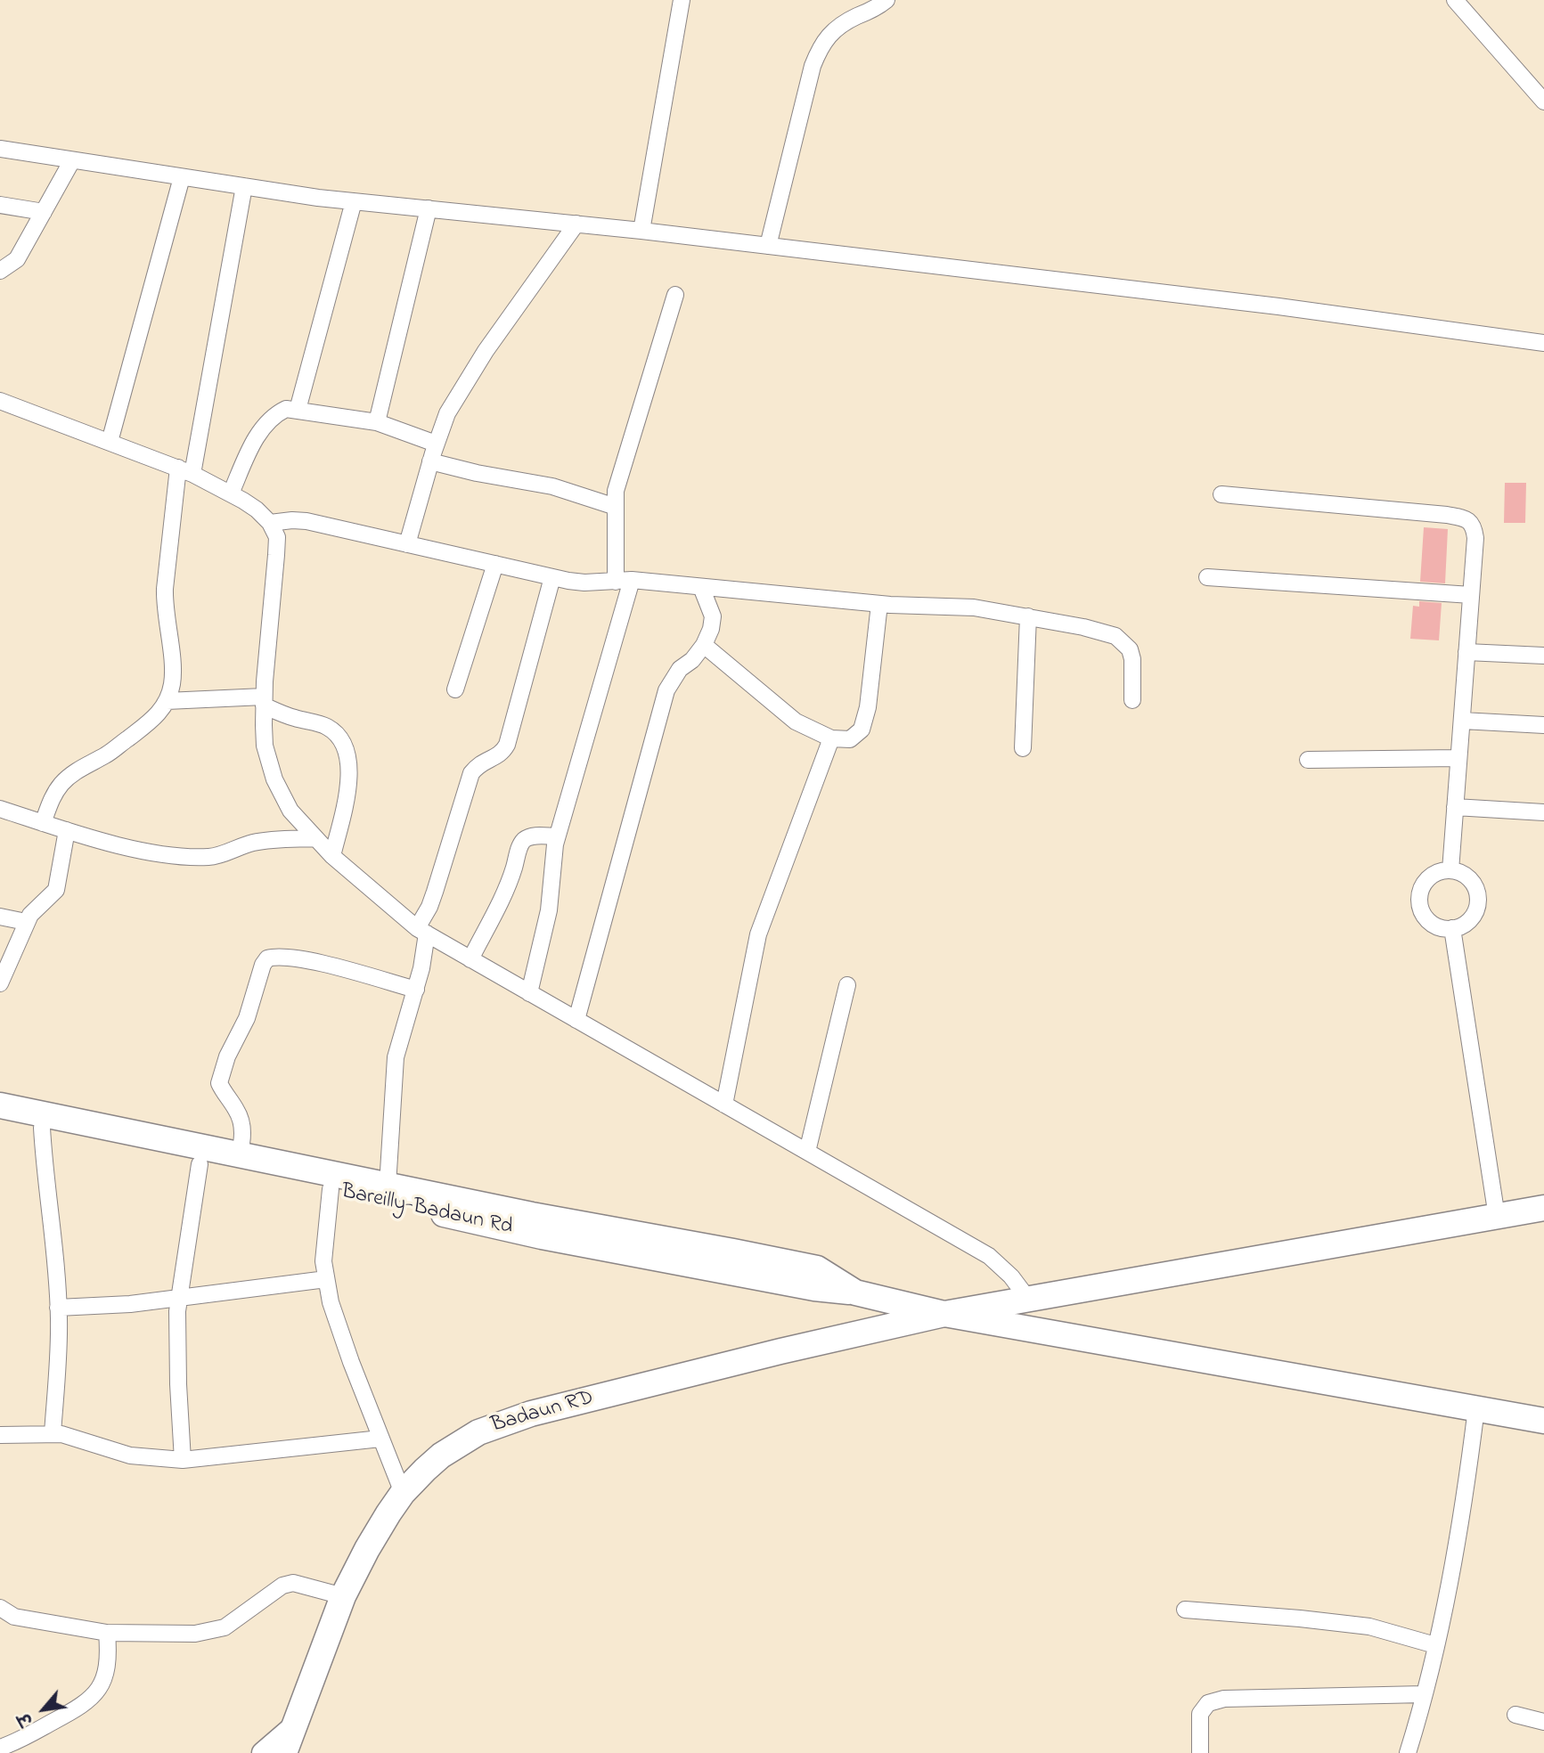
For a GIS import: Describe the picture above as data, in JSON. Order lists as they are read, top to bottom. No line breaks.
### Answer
{"streets":{"main road":["Bareilly-Badaun Rd","Badaun RD"]},"north":"bottom left"}
